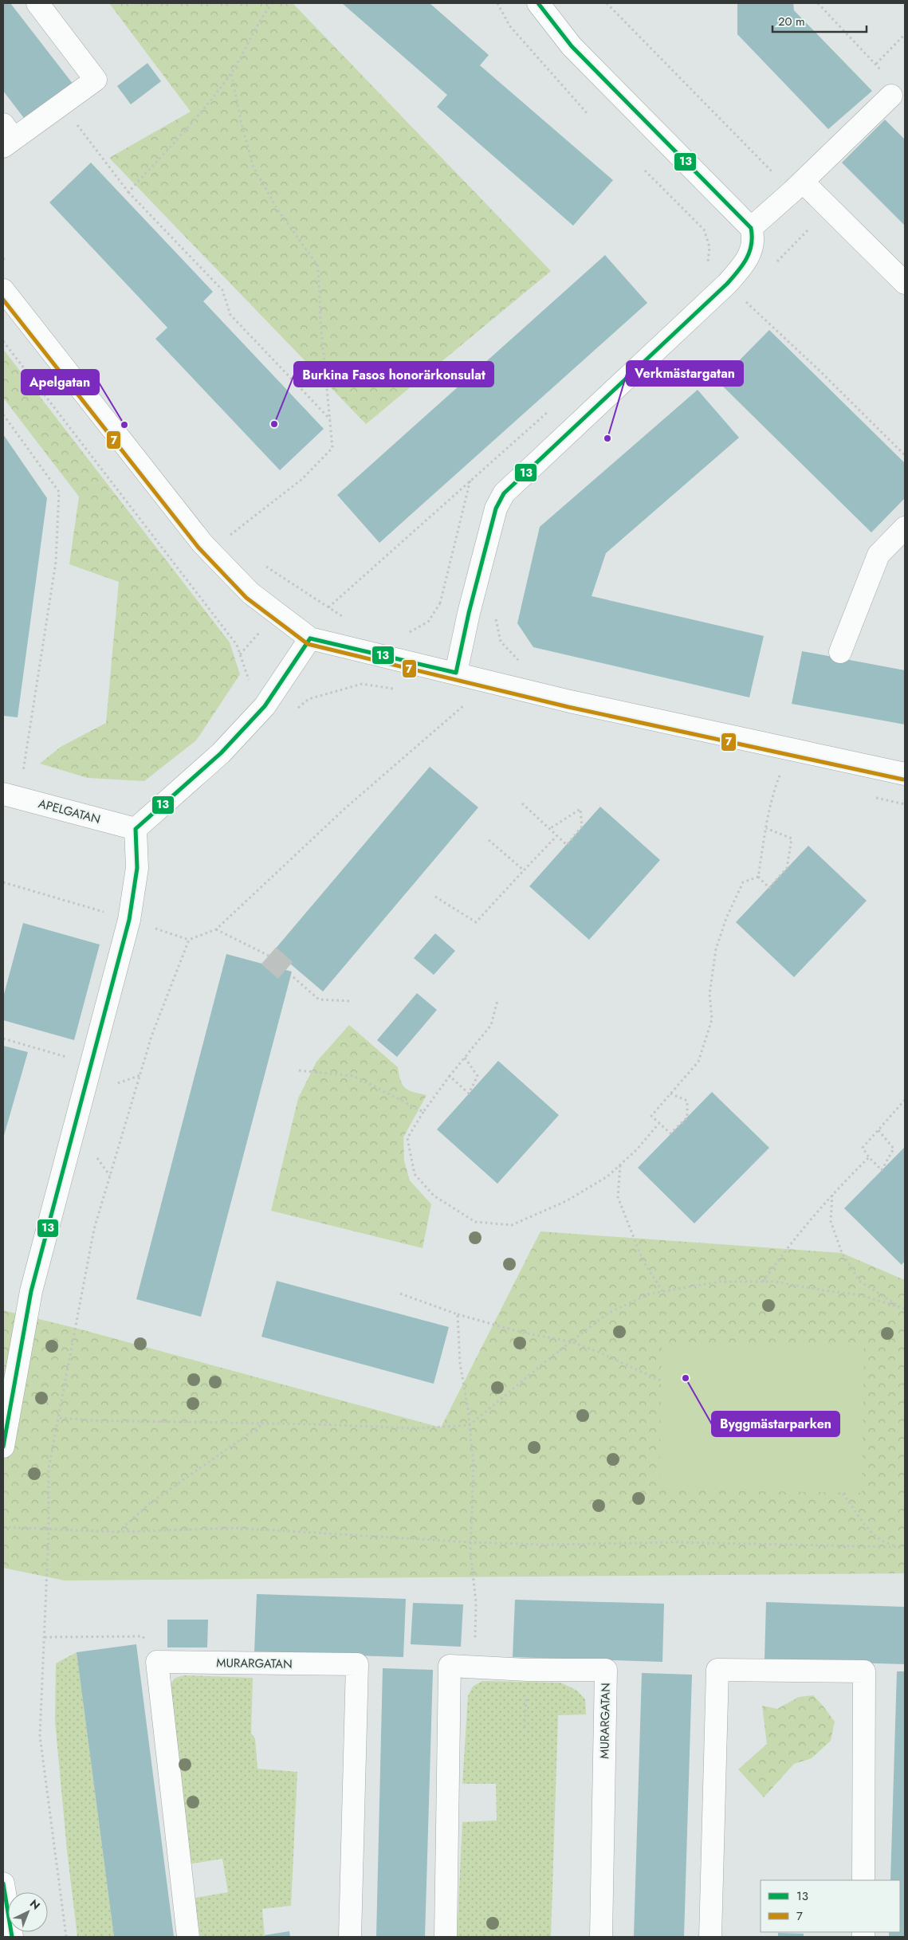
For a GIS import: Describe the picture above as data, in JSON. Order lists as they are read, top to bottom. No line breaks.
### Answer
{"streets":{"street":["APELGATAN","MURARGATAN"]},"places":["Burkina Fasos honorärkonsulat","Apelgatan","Verkmästargatan","Byggmästarparken"],"lines":["transit line 13","transit line 7"],"legend":["13","7"],"scale_bar":"20 m","north":"top right"}
